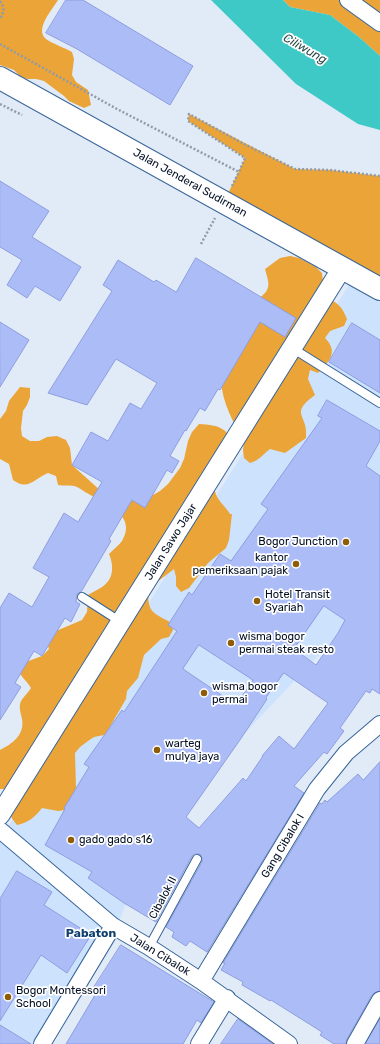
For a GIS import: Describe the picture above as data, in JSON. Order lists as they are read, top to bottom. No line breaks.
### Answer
{"streets":{"main road":["Jalan Jenderal Sudirman"],"street":["Jalan Sawo Jajar","Gang Cibalok I","Jalan Cibalok"],"lane":["Cibalok II"]},"crossings":[["Jalan Jenderal Sudirman","Jalan Sawo Jajar"],["Gang Cibalok I","Jalan Cibalok"],["Cibalok II","Jalan Cibalok"]],"districts":["Pabaton"],"water":["Ciliwung"],"places":["Bogor Junction","kantor pemeriksaan pajak","Hotel Transit Syariah","wisma bogor permai steak resto","wisma bogor permai","warteg mulya jaya","gado gado s16","Bogor Montessori School"]}
